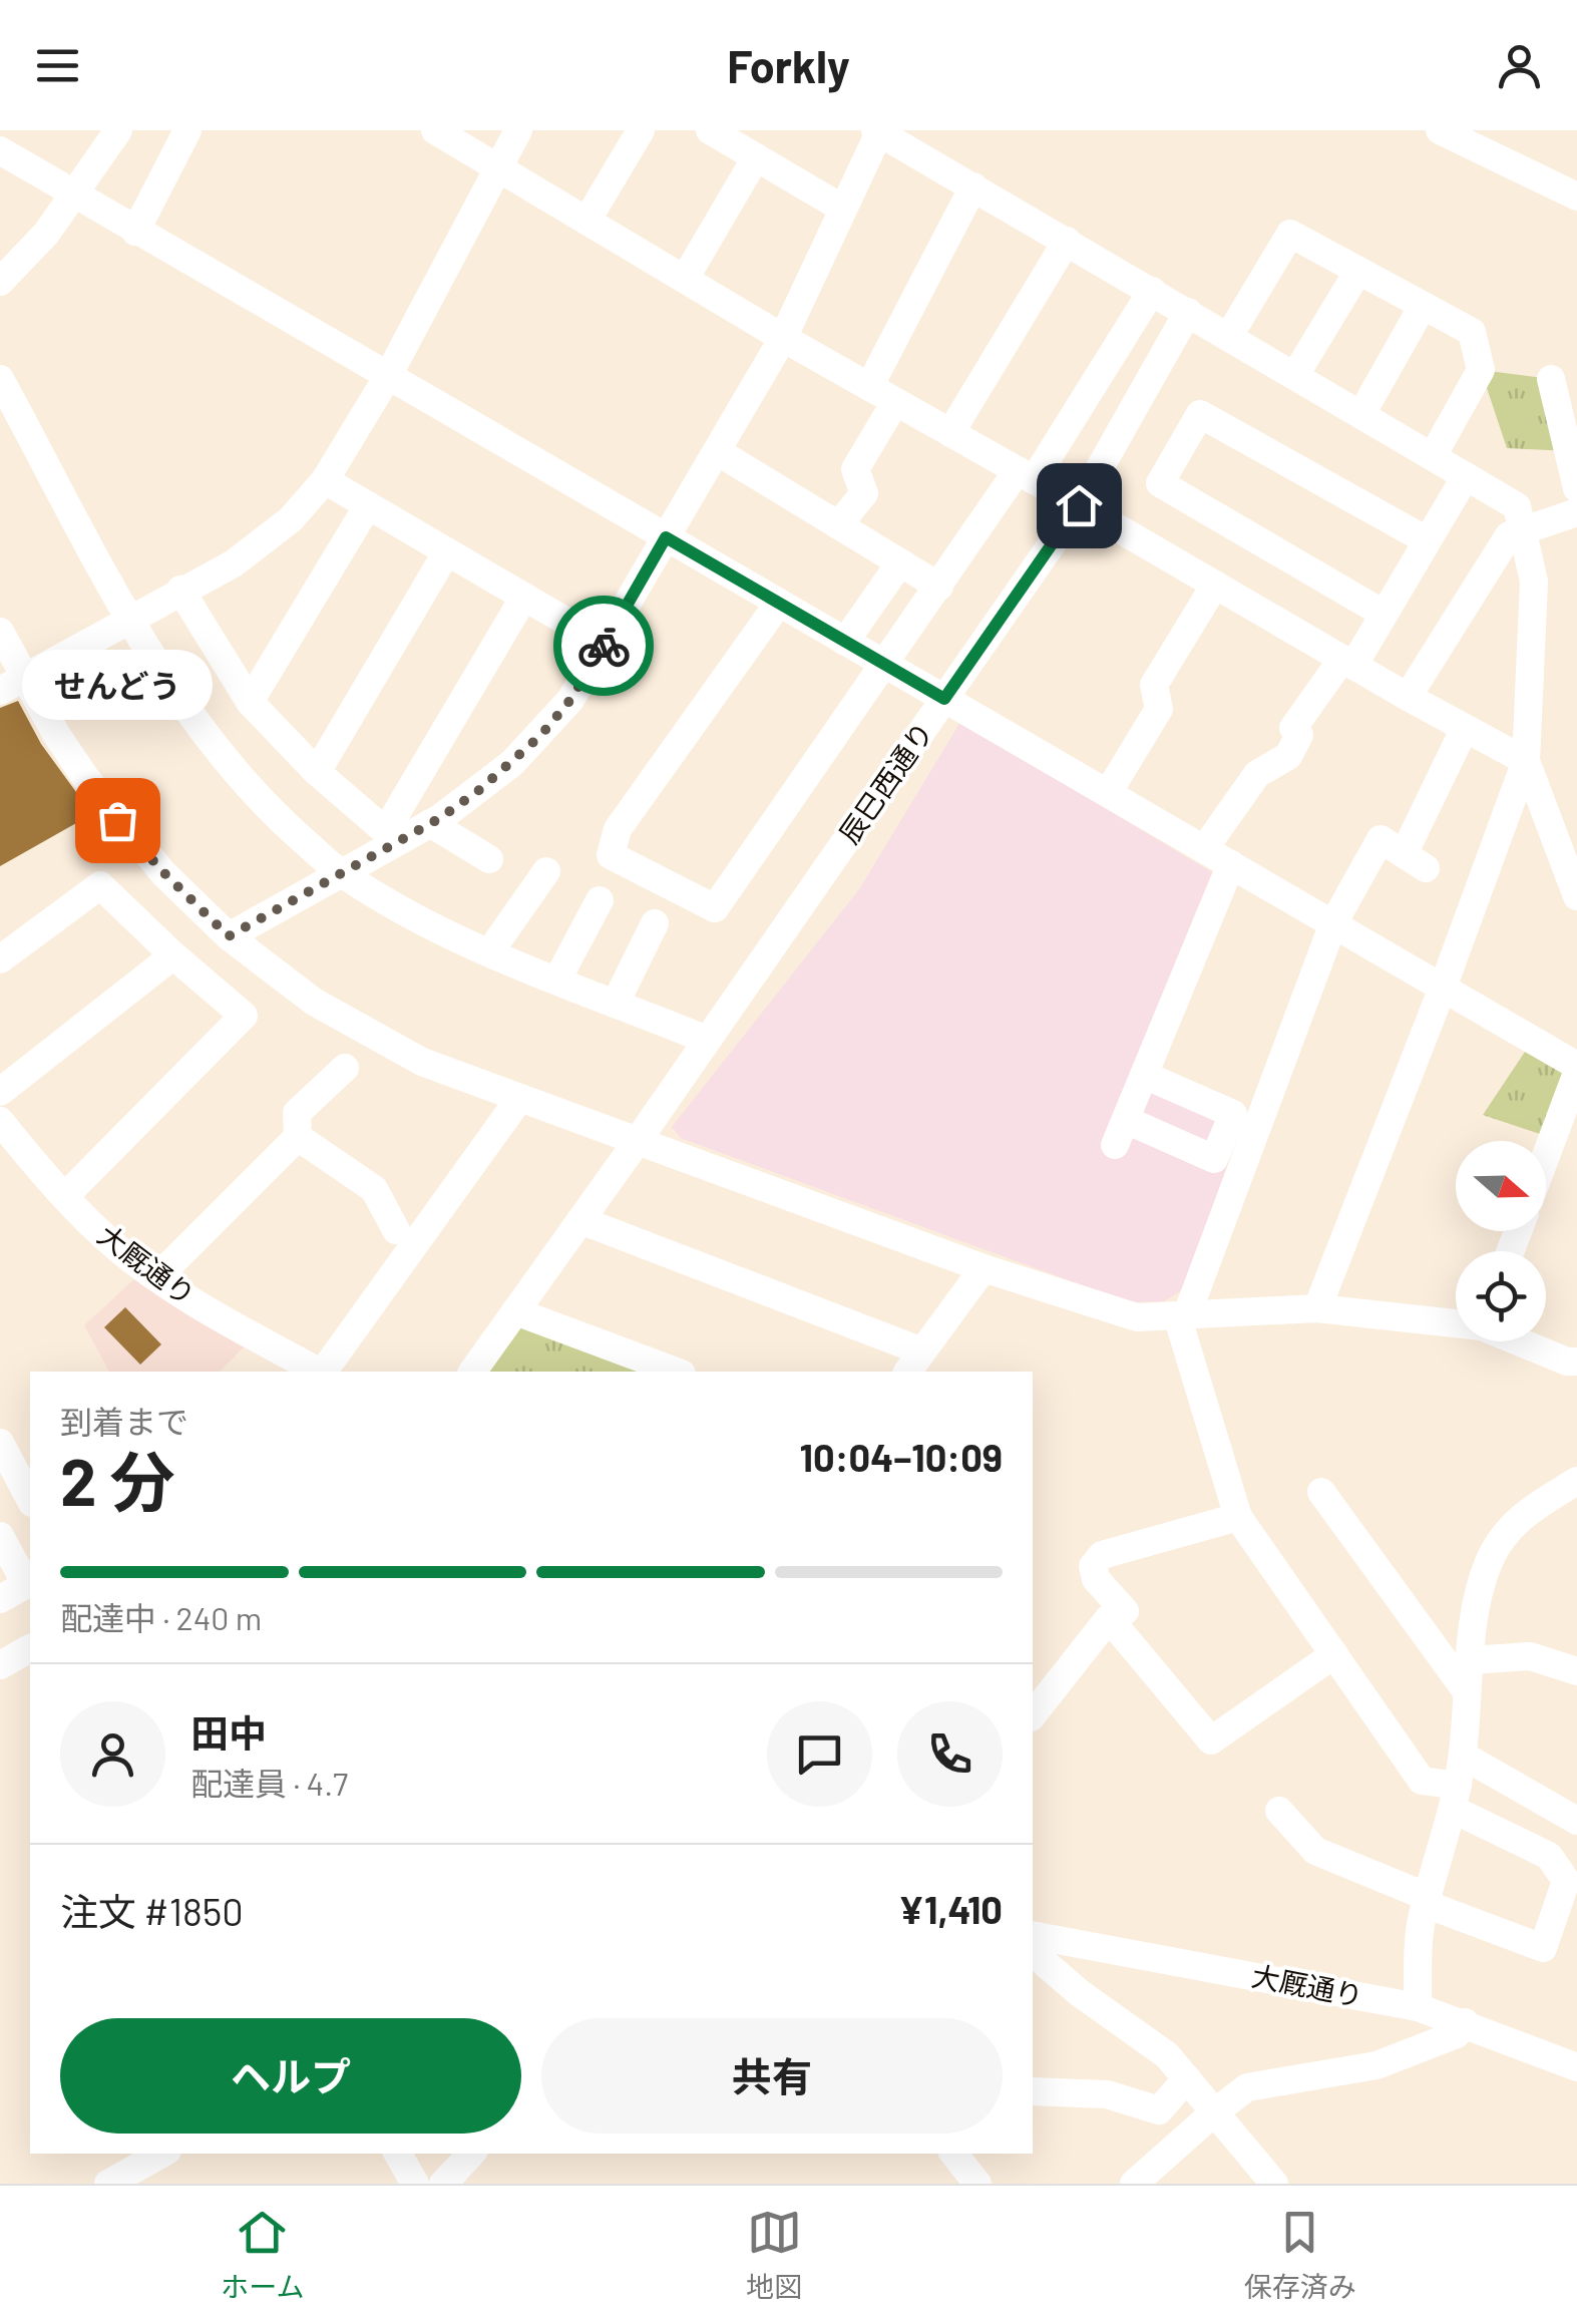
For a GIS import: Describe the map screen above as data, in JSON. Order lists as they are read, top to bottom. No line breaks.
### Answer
{"streets":{"street":["辰巳西通り","大厩通り"]},"places":["せんどう"],"north":"right","page":{"header":"Forkly","bubble":"せんどう","heading":["2 分","到着まで","10:04–10:09"],"panel":["田中","配達員 · 4.7","注文 #1850","¥1,410"],"bar":"配達中 · 240 m","buttons":["ヘルプ","共有"],"tabs":["ホーム","地図","保存済み"]}}
